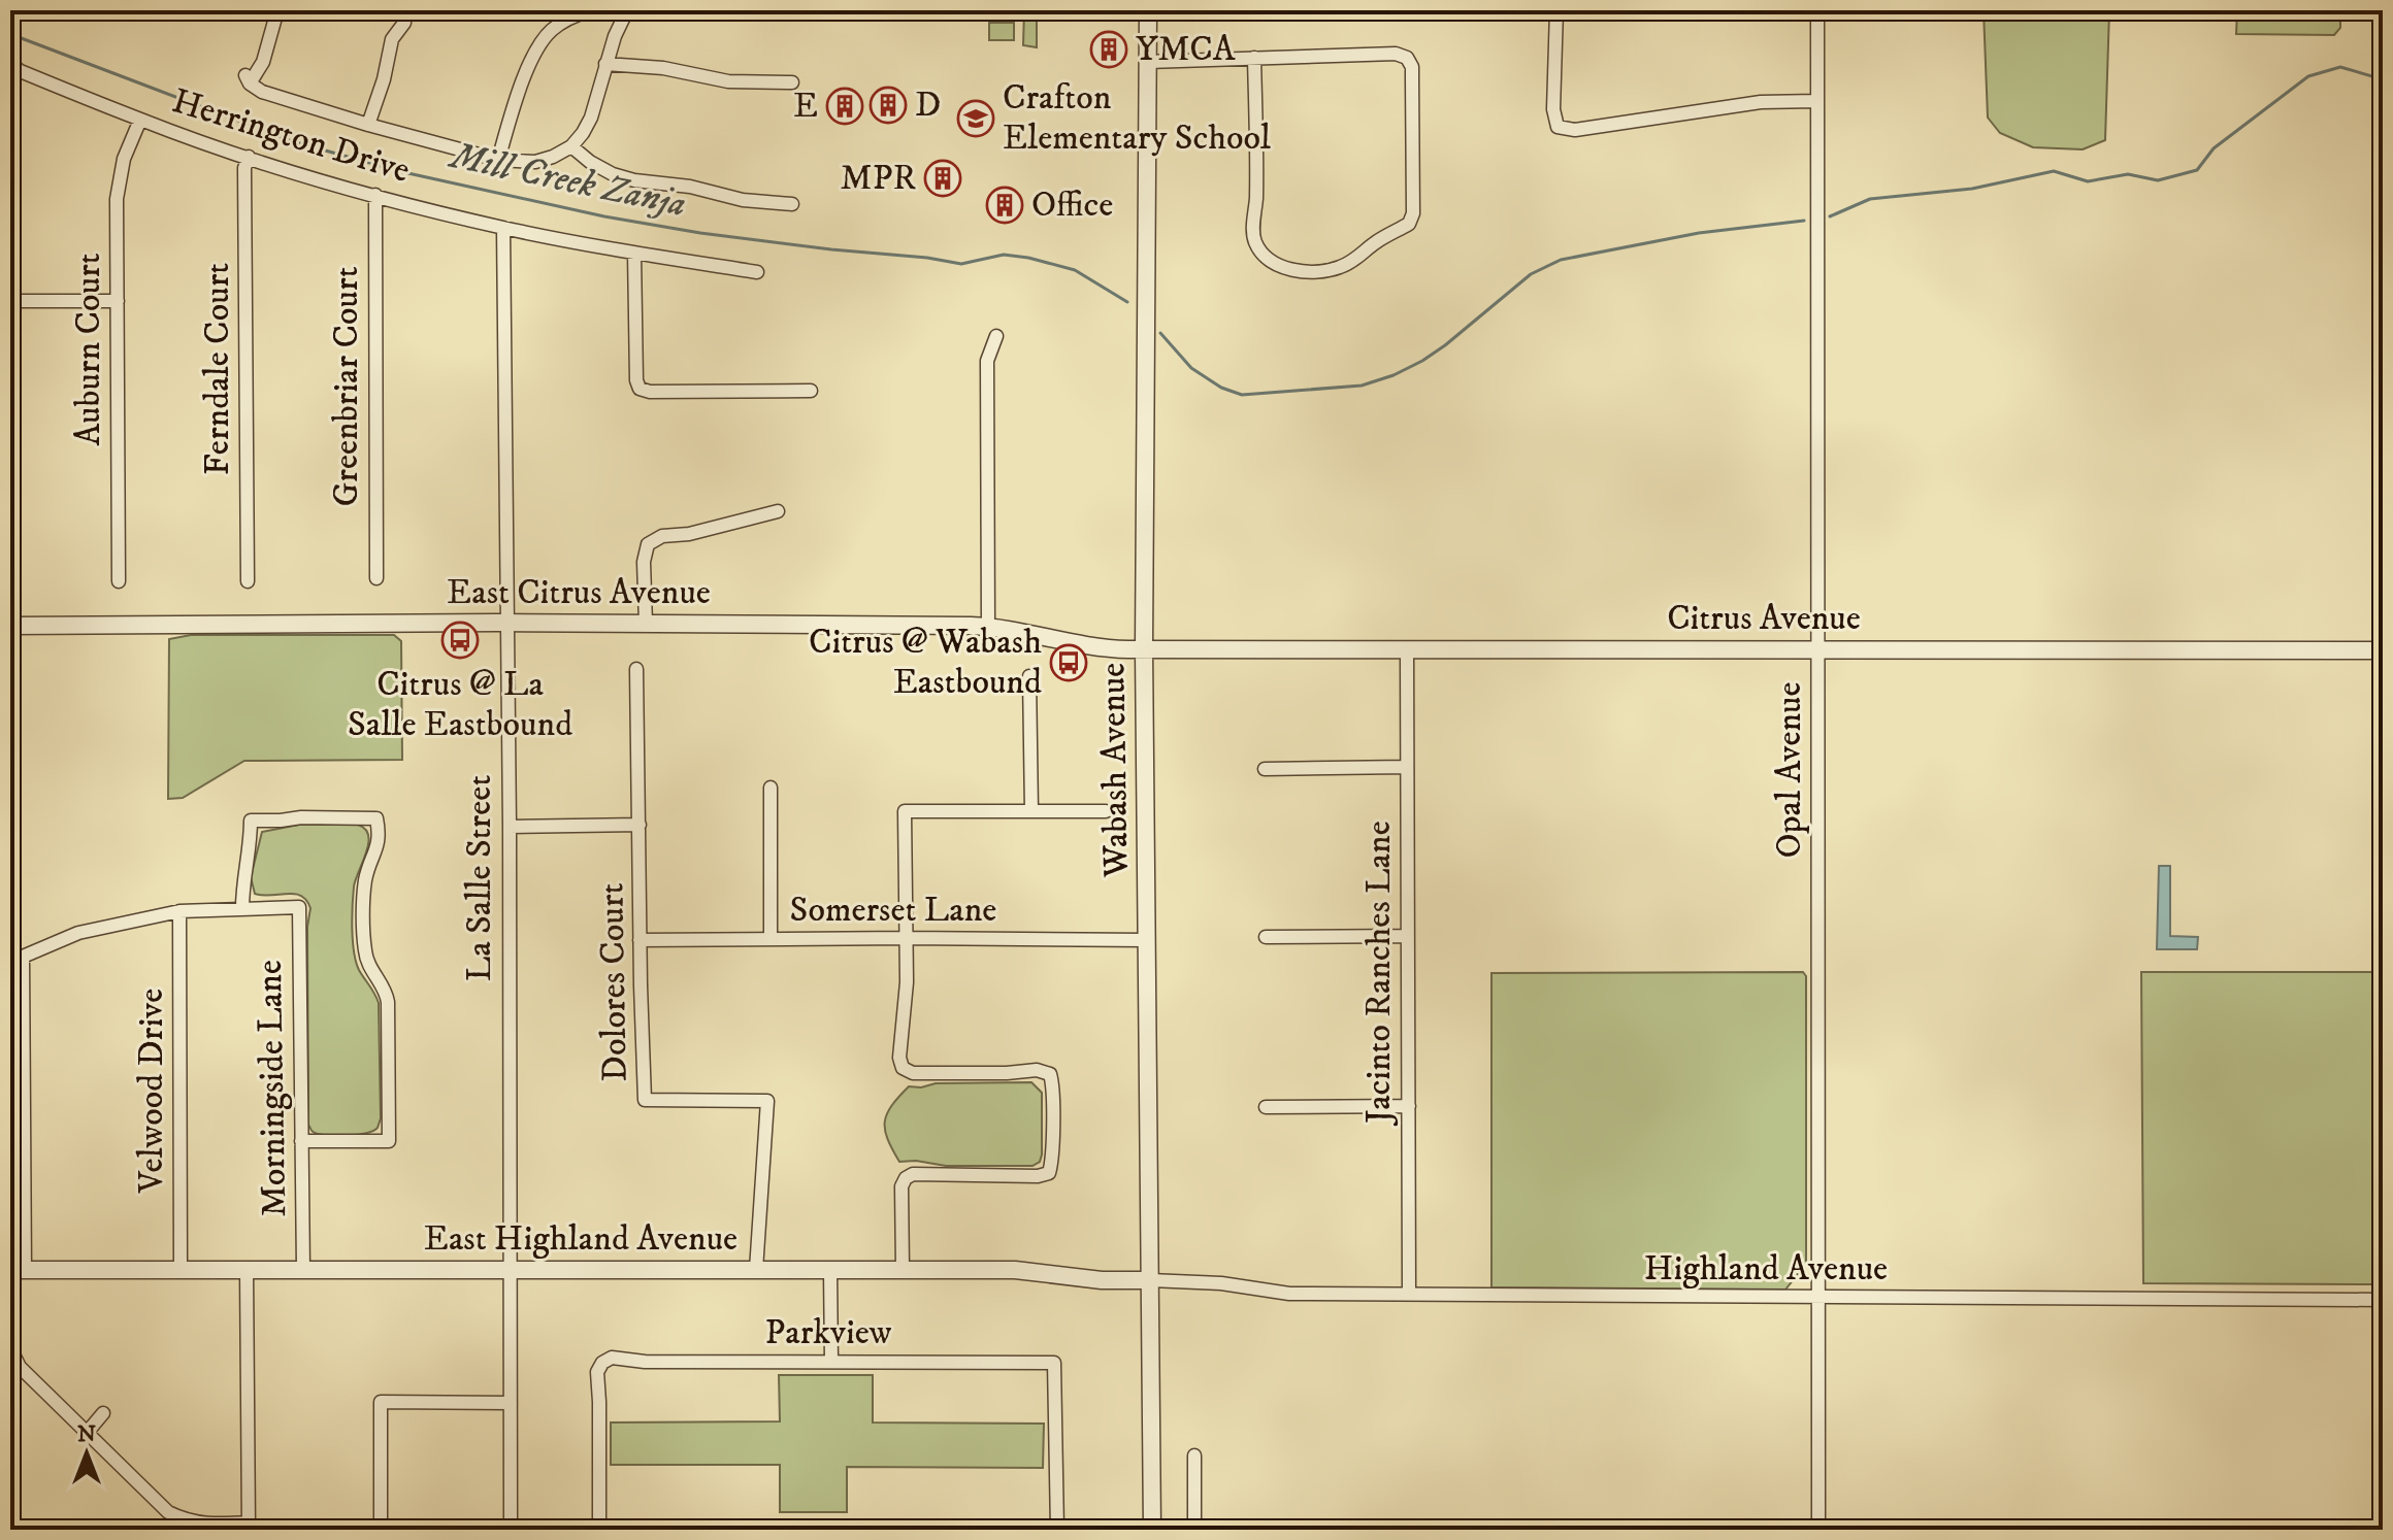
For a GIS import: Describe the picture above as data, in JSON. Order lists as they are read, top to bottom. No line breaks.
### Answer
{"streets":{"street":["Herrington Drive","Auburn Court","Ferndale Court","Greenbriar Court","East Citrus Avenue","Citrus Avenue","Wabash Avenue","Opal Avenue","La Salle Street","Somerset Lane","Jacinto Ranches Lane","Dolores Court","Morningside Lane","Velwood Drive","East Highland Avenue","Highland Avenue","Parkview"]},"crossings":[["Herrington Drive","Auburn Court"],["Herrington Drive","Ferndale Court"],["Herrington Drive","Greenbriar Court"],["Herrington Drive","La Salle Street"],["East Citrus Avenue","Citrus Avenue"],["East Citrus Avenue","Wabash Avenue"],["East Citrus Avenue","La Salle Street"],["Citrus Avenue","Wabash Avenue"],["Citrus Avenue","Opal Avenue"],["Citrus Avenue","Jacinto Ranches Lane"],["Wabash Avenue","Somerset Lane"],["Wabash Avenue","East Highland Avenue"],["Wabash Avenue","Highland Avenue"],["Opal Avenue","Highland Avenue"],["La Salle Street","East Highland Avenue"],["Somerset Lane","Dolores Court"],["Jacinto Ranches Lane","Highland Avenue"],["Dolores Court","East Highland Avenue"],["Morningside Lane","East Highland Avenue"],["Velwood Drive","East Highland Avenue"],["East Highland Avenue","Highland Avenue"]],"water":["Mill Creek Zanja"],"places":{"building":["YMCA","D","E","MPR","Office"],"school or university":["Crafton Elementary School"],"bus stop":["Citrus @ La Salle Eastbound","Citrus @ Wabash Eastbound"]},"north":"top"}
